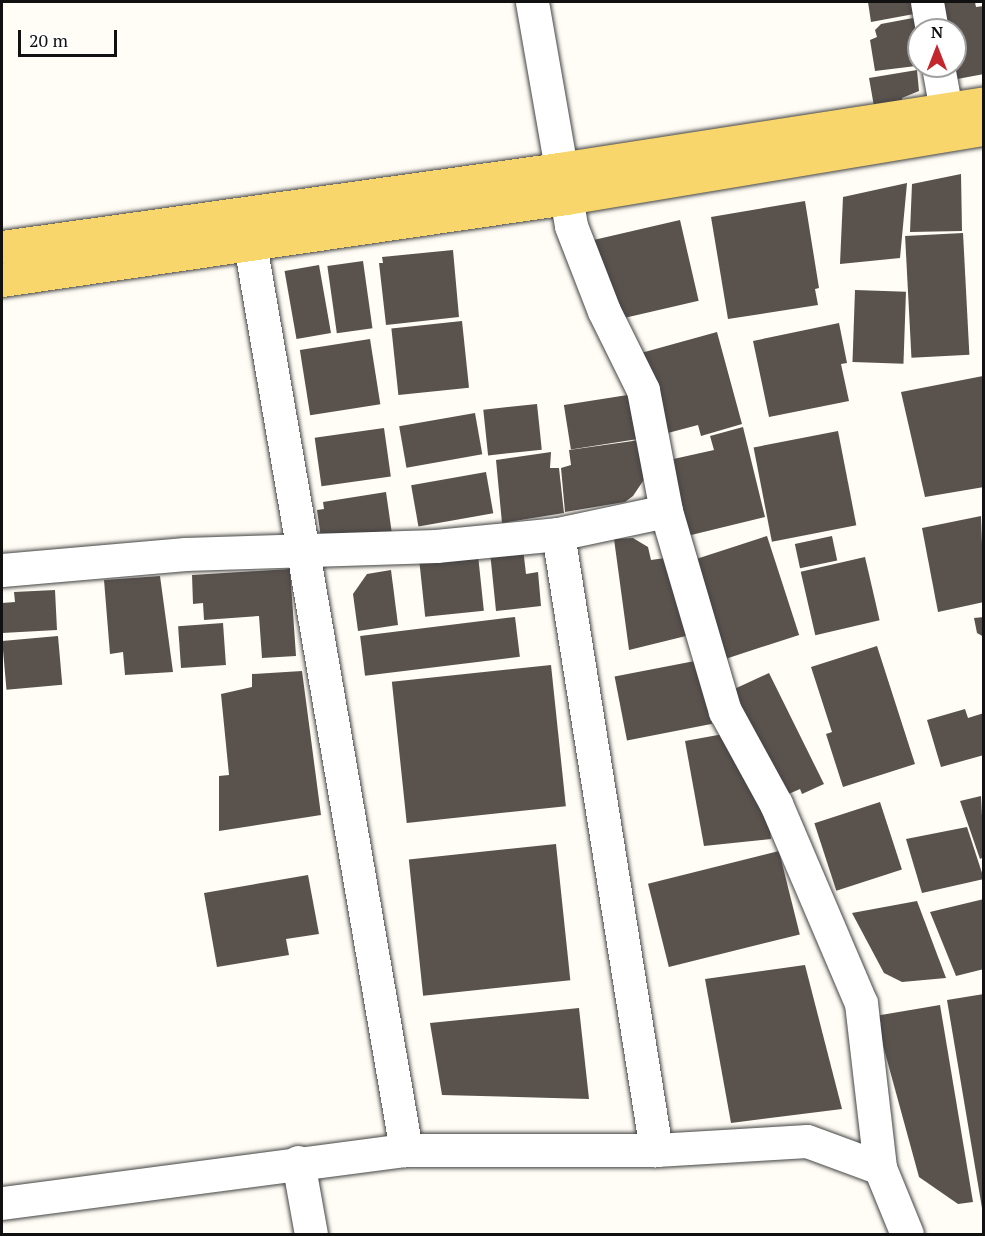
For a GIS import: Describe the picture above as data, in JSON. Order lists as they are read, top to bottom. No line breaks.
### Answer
{"scale_bar":"20 m","north":"top"}
